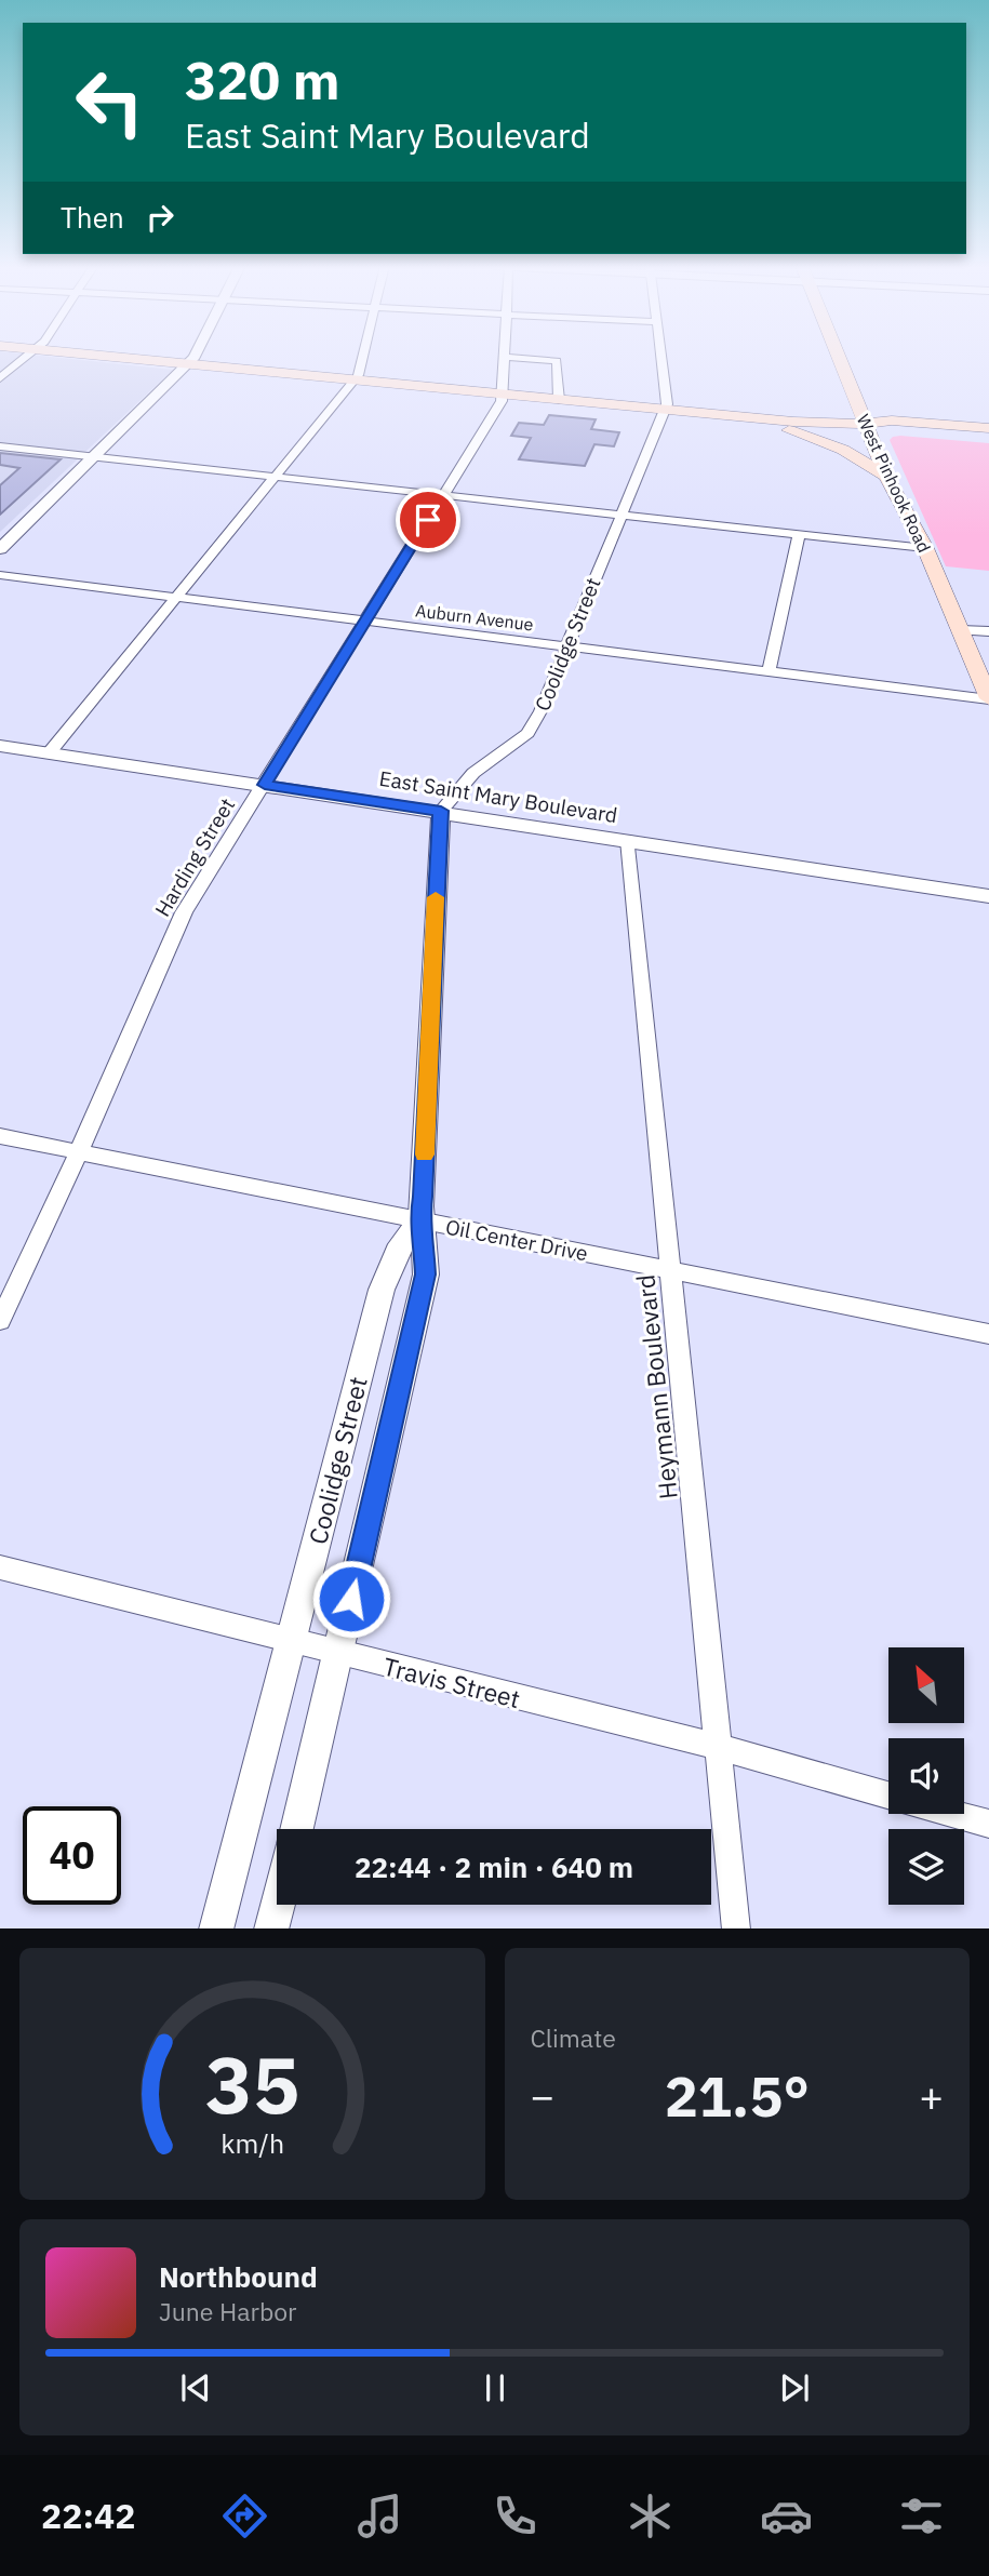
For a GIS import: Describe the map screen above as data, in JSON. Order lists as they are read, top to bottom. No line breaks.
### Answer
{"streets":{"main road":["West Pinhook Road"],"street":["Auburn Avenue","Coolidge Street","East Saint Mary Boulevard","Harding Street","Oil Center Drive","Heymann Boulevard","Travis Street"]},"crossings":[["West Pinhook Road","Auburn Avenue"],["Auburn Avenue","Coolidge Street"],["Auburn Avenue","Harding Street"],["Coolidge Street","East Saint Mary Boulevard"],["Coolidge Street","Oil Center Drive"],["Coolidge Street","Travis Street"],["East Saint Mary Boulevard","Harding Street"],["East Saint Mary Boulevard","Heymann Boulevard"],["Harding Street","Oil Center Drive"],["Oil Center Drive","Heymann Boulevard"],["Heymann Boulevard","Travis Street"]],"north":"top left","page":{"turn":["320 m","East Saint Mary Boulevard"],"then":"Then","limit":"40","trip":"22:44 · 2 min · 640 m","tile":"Climate","heat":["−","21.5°","+"],"song":["Northbound","June Harbor"],"tabs":"22:42","gauge":["35","km/h"]}}
